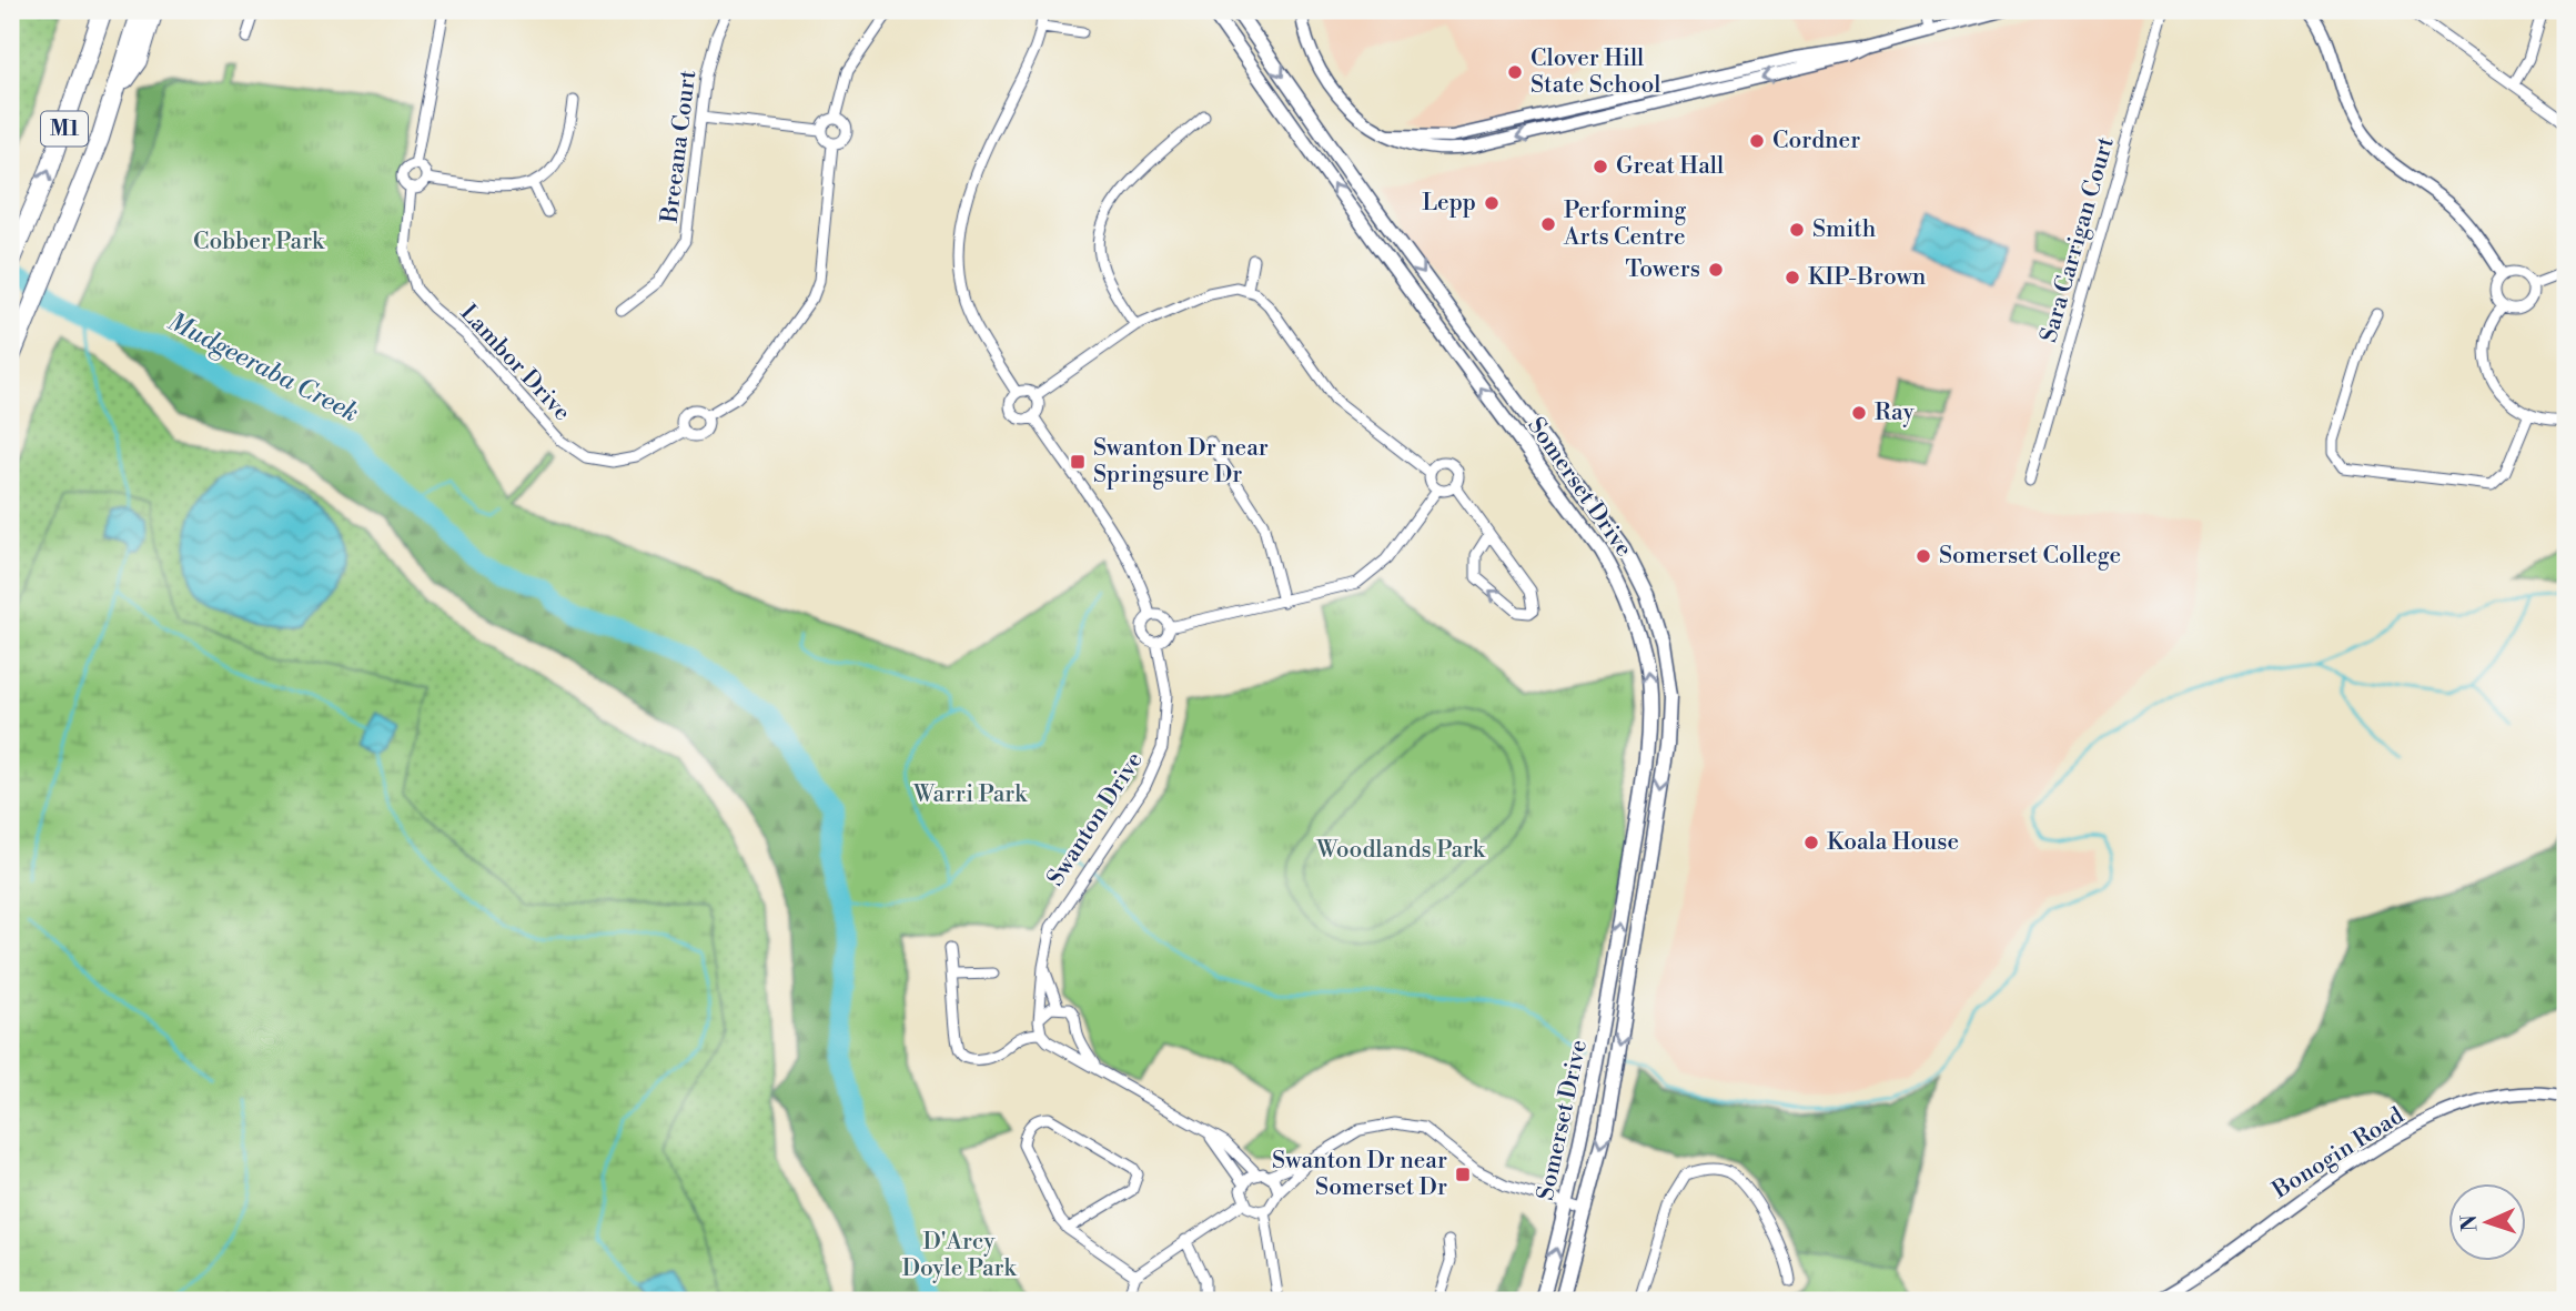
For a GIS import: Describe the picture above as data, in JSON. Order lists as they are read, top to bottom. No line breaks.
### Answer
{"streets":{"highway":["M1"],"main road":["Somerset Drive"],"street":["Breeana Court","Sara Carrigan Court","Lambor Drive","Swanton Drive","Bonogin Road"]},"water":["Mudgeeraba Creek"],"parks":["Cobber Park","Warri Park","Woodlands Park","D'Arcy Doyle Park"],"places":{"other":["Clover Hill State School","Cordner","Great Hall","Lepp","Performing Arts Centre","Smith","Towers","KIP-Brown","Ray","Somerset College","Koala House"],"transit":["Swanton Dr near Springsure Dr","Swanton Dr near Somerset Dr"]},"north":"left"}
